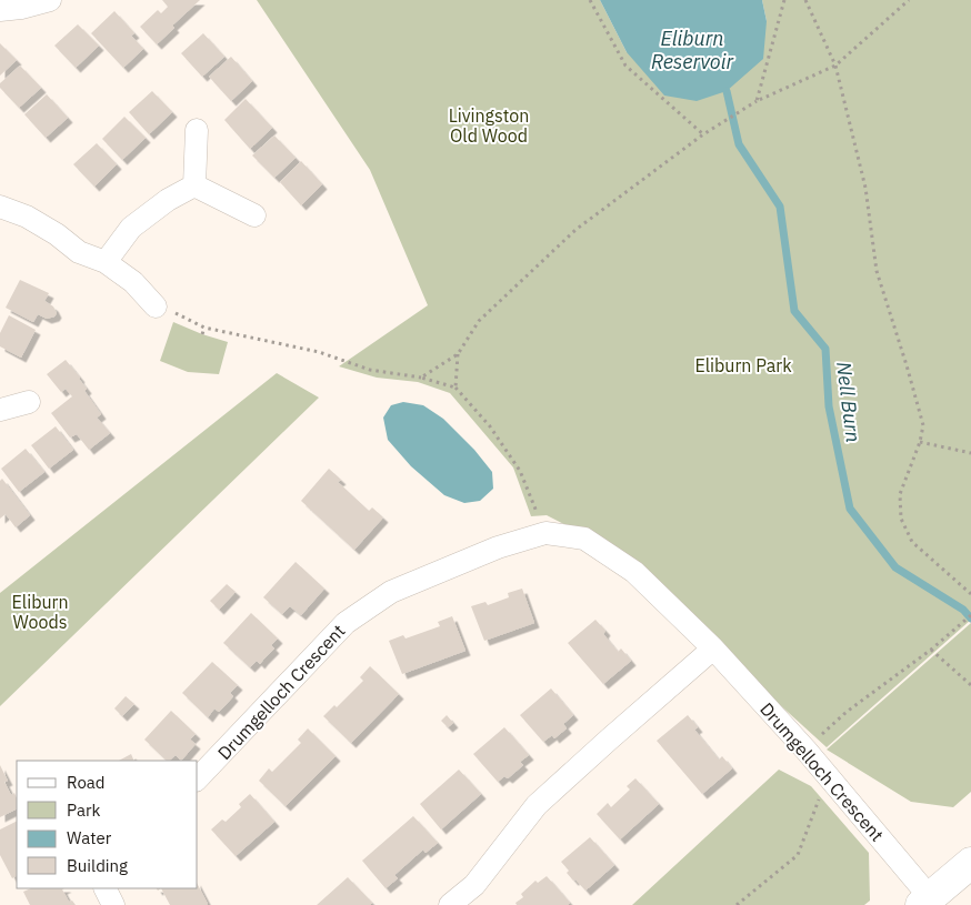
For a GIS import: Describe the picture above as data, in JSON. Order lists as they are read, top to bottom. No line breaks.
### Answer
{"streets":{"street":["Drumgelloch Crescent"]},"water":["Eliburn Reservoir","Nell Burn"],"parks":["Livingston Old Wood","Eliburn Park","Eliburn Woods"],"legend":["Road","Park","Water","Building"]}
